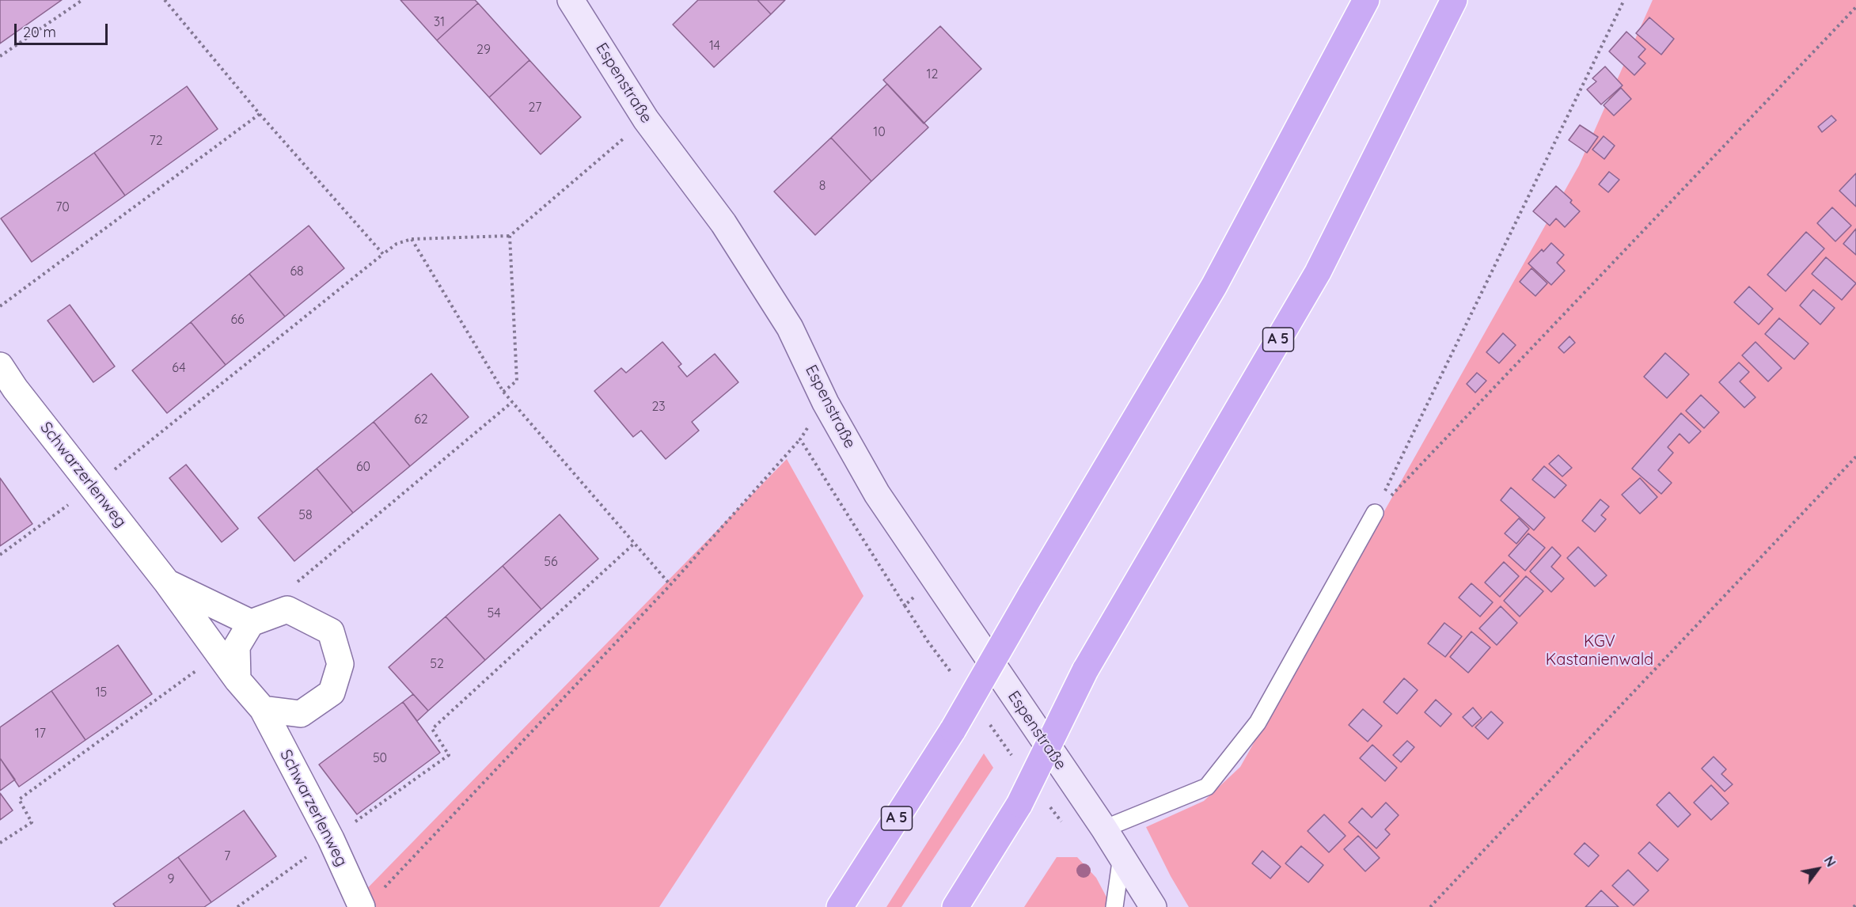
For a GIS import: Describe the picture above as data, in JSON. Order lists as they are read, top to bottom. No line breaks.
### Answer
{"streets":{"highway":["A 5"],"street":["Espenstraße","Schwarzerlenweg"]},"parks":["KGV Kastanienwald"],"house_numbers":["31","14","29","12","27","10","72","8","70","68","66","64","23","62","60","58","56","54","52","15","17","50","7","9"],"scale_bar":"20 m","north":"top right"}
